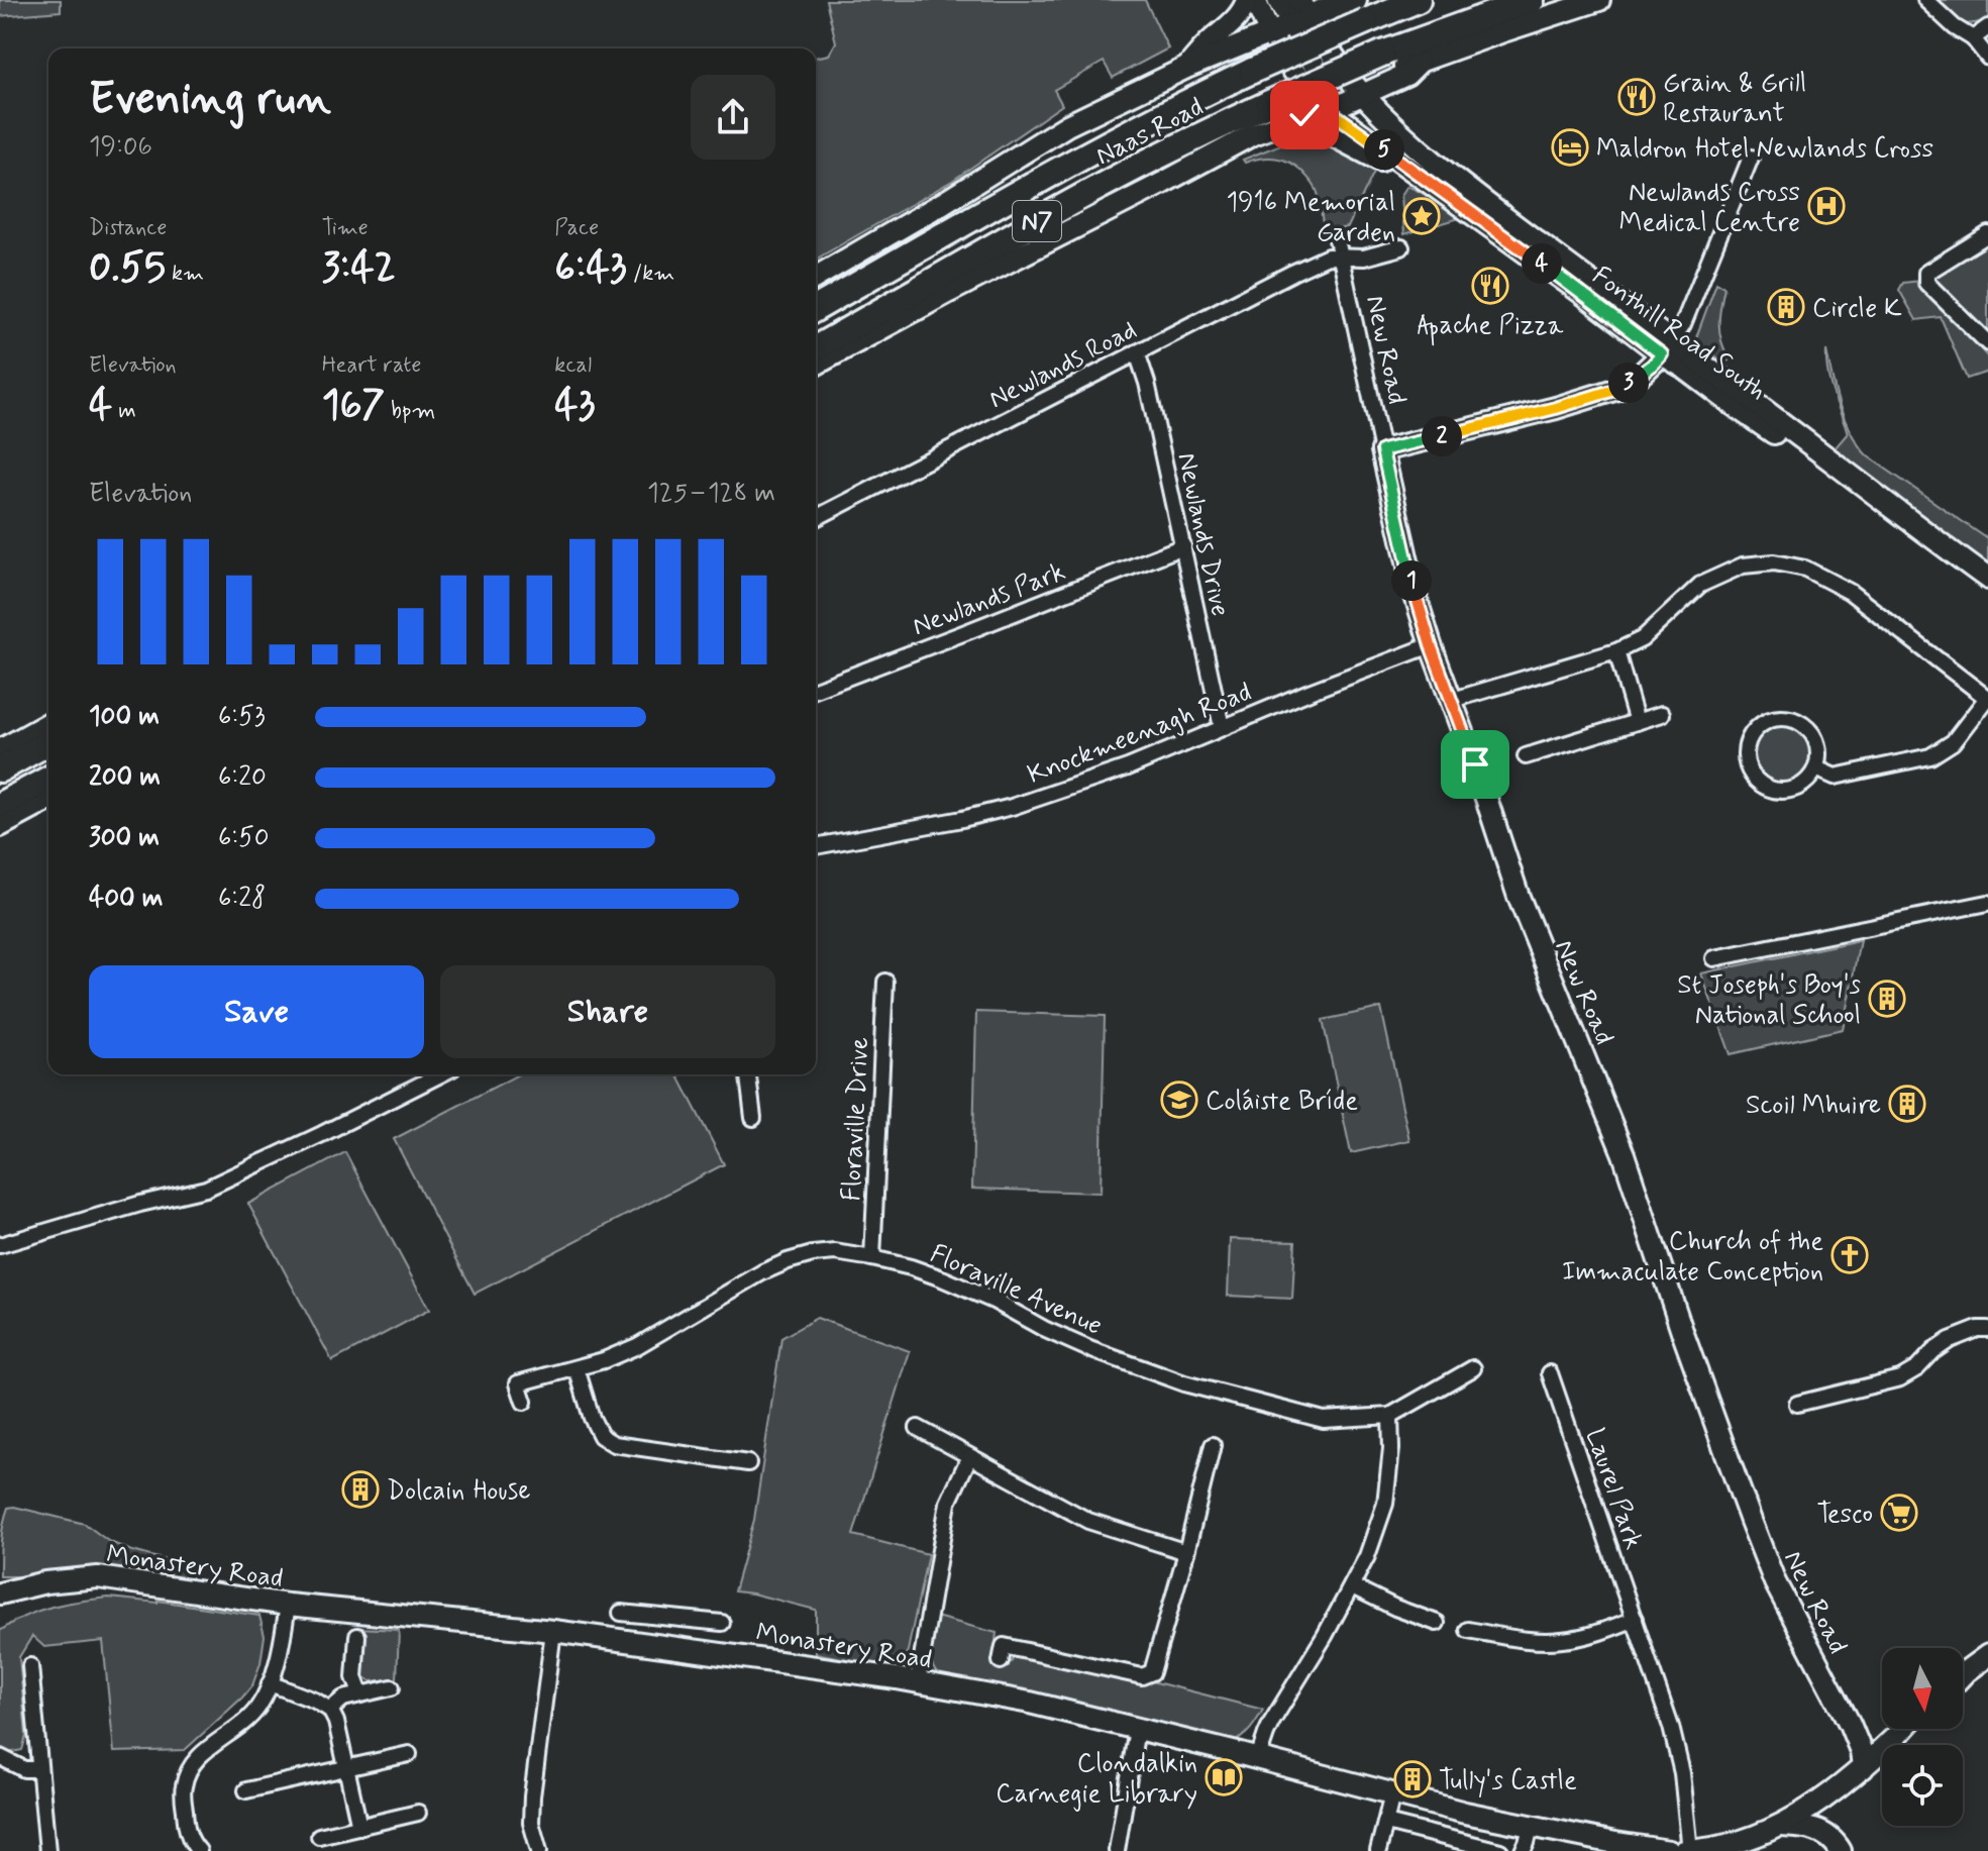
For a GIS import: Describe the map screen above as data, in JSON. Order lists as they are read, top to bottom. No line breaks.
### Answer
{"streets":{"highway":["Naas Road","N7"],"street":["Fonthill Road South","New Road","Newlands Road","Newlands Drive","Newlands Park","Knockmeenagh Road","Floraville Drive","Floraville Avenue","Laurel Park","Monastery Road"]},"crossings":[["Naas Road","Fonthill Road South"],["New Road","Newlands Road"],["New Road","Knockmeenagh Road"],["Newlands Road","Newlands Drive"],["Newlands Drive","Newlands Park"],["Newlands Drive","Knockmeenagh Road"],["Floraville Drive","Floraville Avenue"]],"places":{"restaurant":["Grain & Grill Restaurant","Apache Pizza"],"hotel":["Maldron Hotel Newlands Cross"],"hospital":["Newlands Cross Medical Centre"],"place":["1916 Memorial Garden"],"building":["Circle K","St Joseph's Boy's National School","Scoil Mhuire","Dolcain House","Tully's Castle"],"school or university":["Coláiste Bríde"],"church":["Church of the Immaculate Conception"],"supermarket":["Tesco"],"library":["Clondalkin Carnegie Library"]},"north":"bottom","page":{"heading":["Evening run","19:06"],"pins":["5","4","3","2","1"],"stats":[["Distance","0.55 km"],["Time","3:42"],["Pace","6:43 /km"],["Elevation","4 m"],["Heart rate","167 bpm"],["kcal","43"]],"chart":["Elevation","125–128 m"],"list":[{"name":"100 m","note":"6:53"},{"name":"200 m","note":"6:20"},{"name":"300 m","note":"6:50"},{"name":"400 m","note":"6:28"}],"buttons":["Save","Share"]}}
